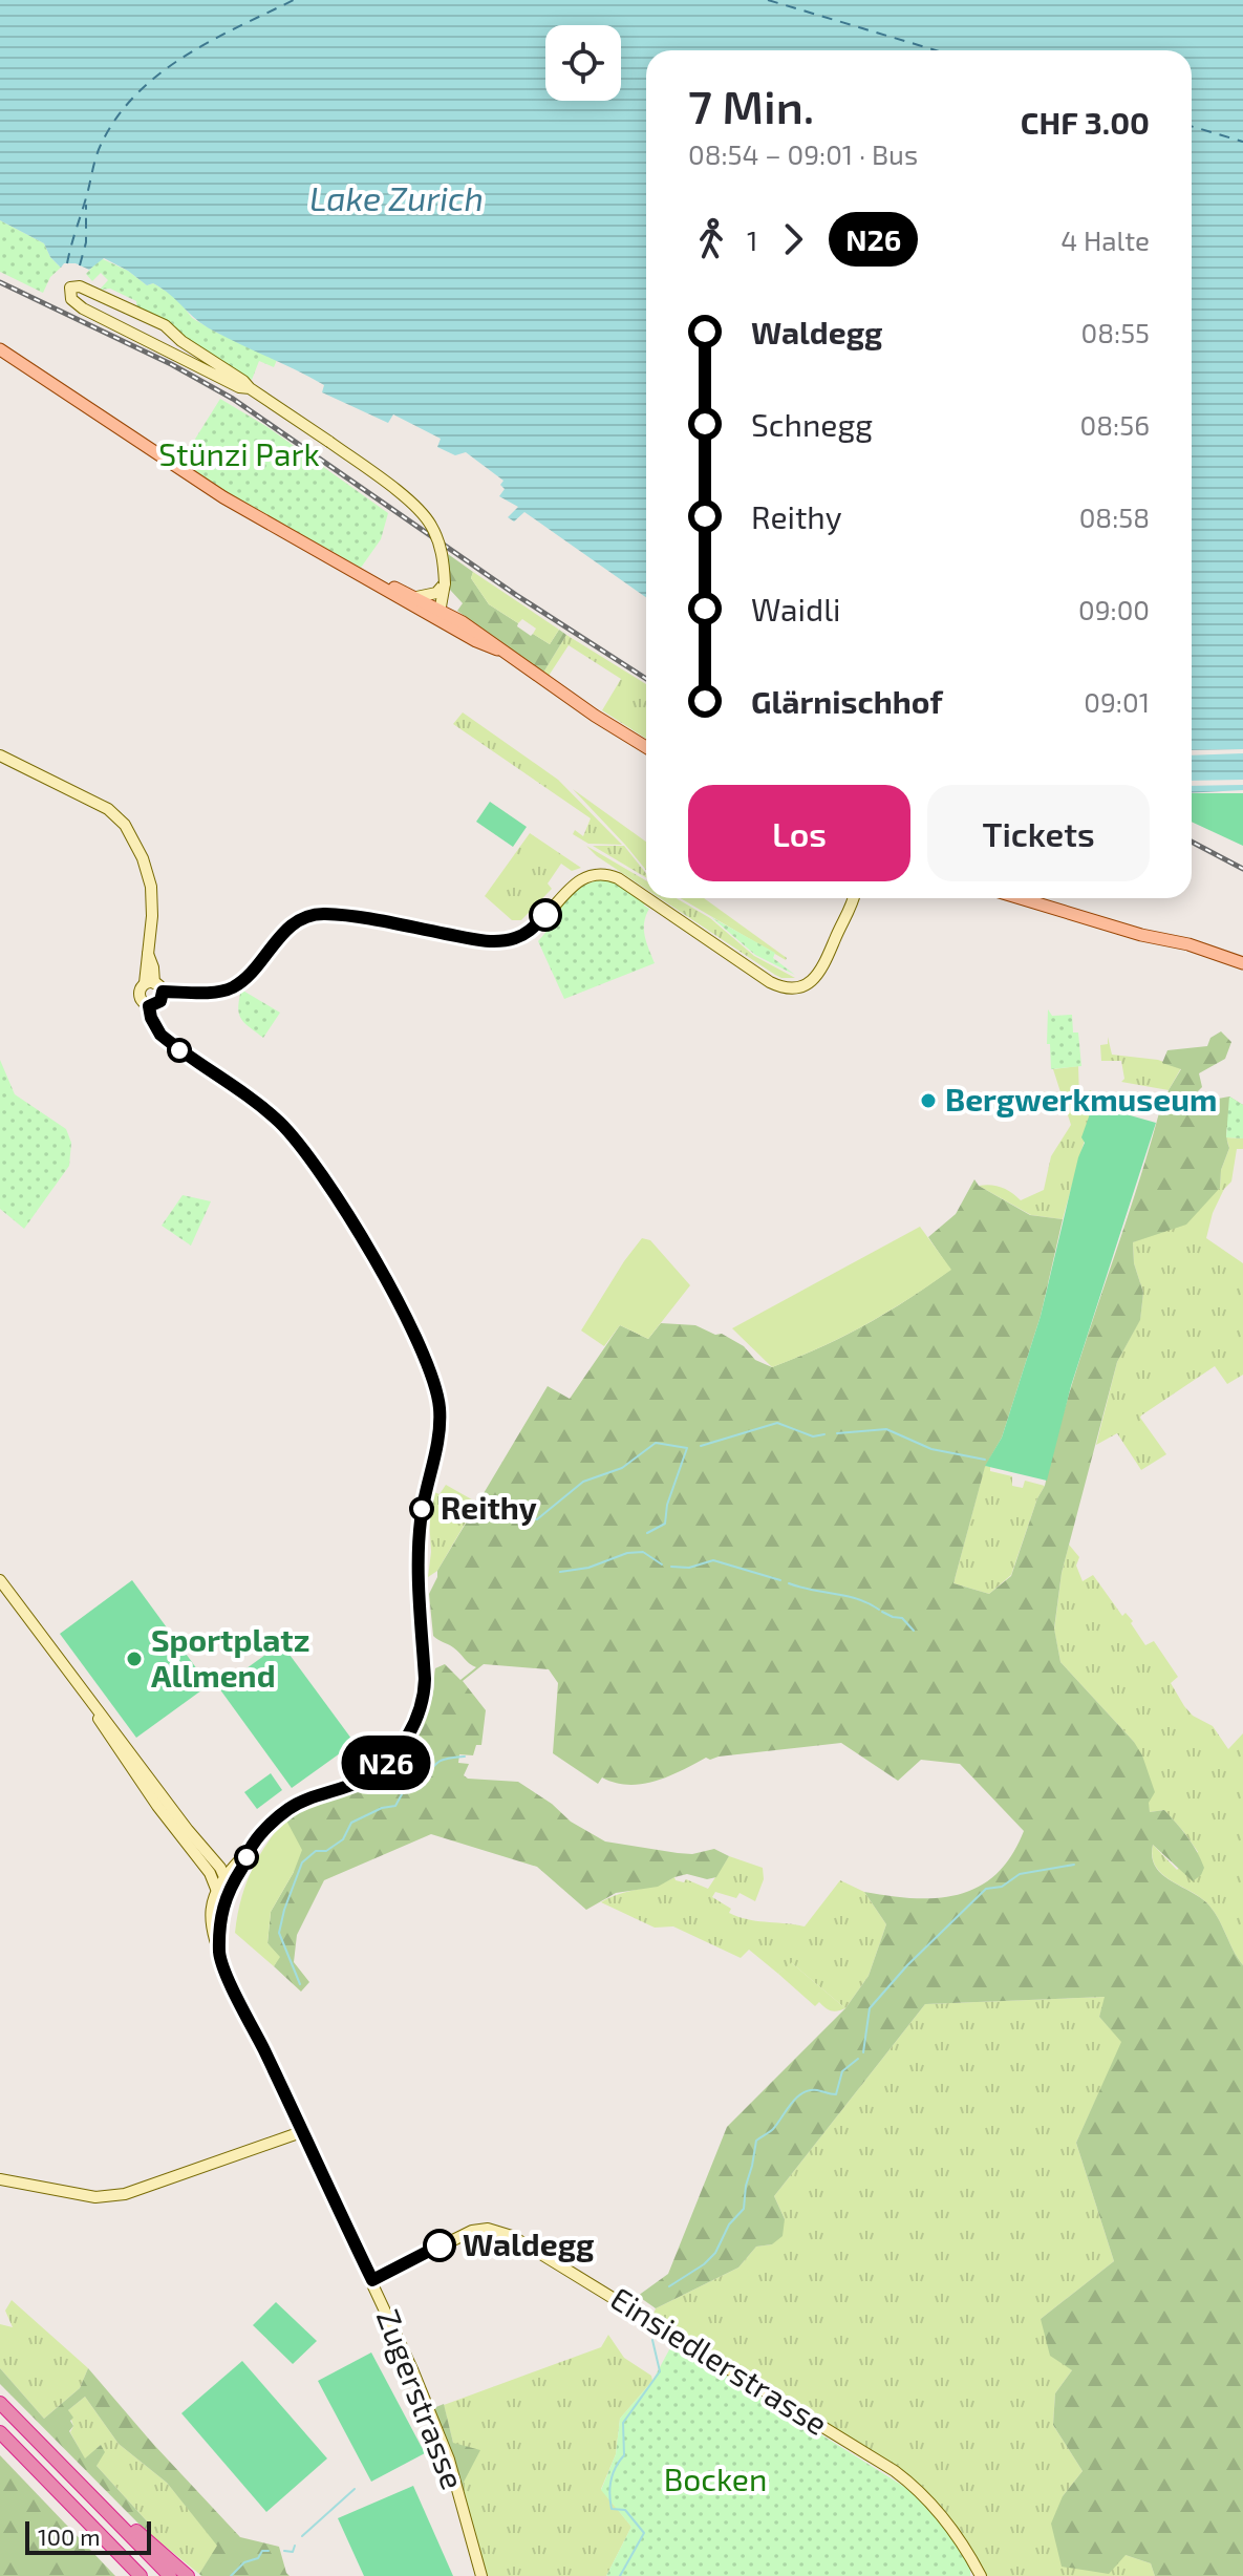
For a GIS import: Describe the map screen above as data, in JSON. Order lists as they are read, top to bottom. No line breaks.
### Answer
{"streets":{"main road":["Einsiedlerstrasse","Zugerstrasse"]},"crossings":[["Einsiedlerstrasse","Zugerstrasse"]],"water":["Lake Zurich"],"parks":["Stünzi Park","Bocken"],"places":["Bergwerkmuseum","Reithy","Sportplatz Allmend","Waldegg"],"lines":["bus line N26"],"scale_bar":"100 m","page":{"on_map":"N26","heading":["7 Min.","08:54 – 09:01 · Bus","CHF 3.00"],"legs":["1","N26","4 Halte"],"list":[{"name":"Waldegg","value":"08:55"},{"name":"Schnegg","value":"08:56"},{"name":"Reithy","value":"08:58"},{"name":"Waidli","value":"09:00"},{"name":"Glärnischhof","value":"09:01"}],"buttons":["Los","Tickets"],"scale":"100 m"}}
